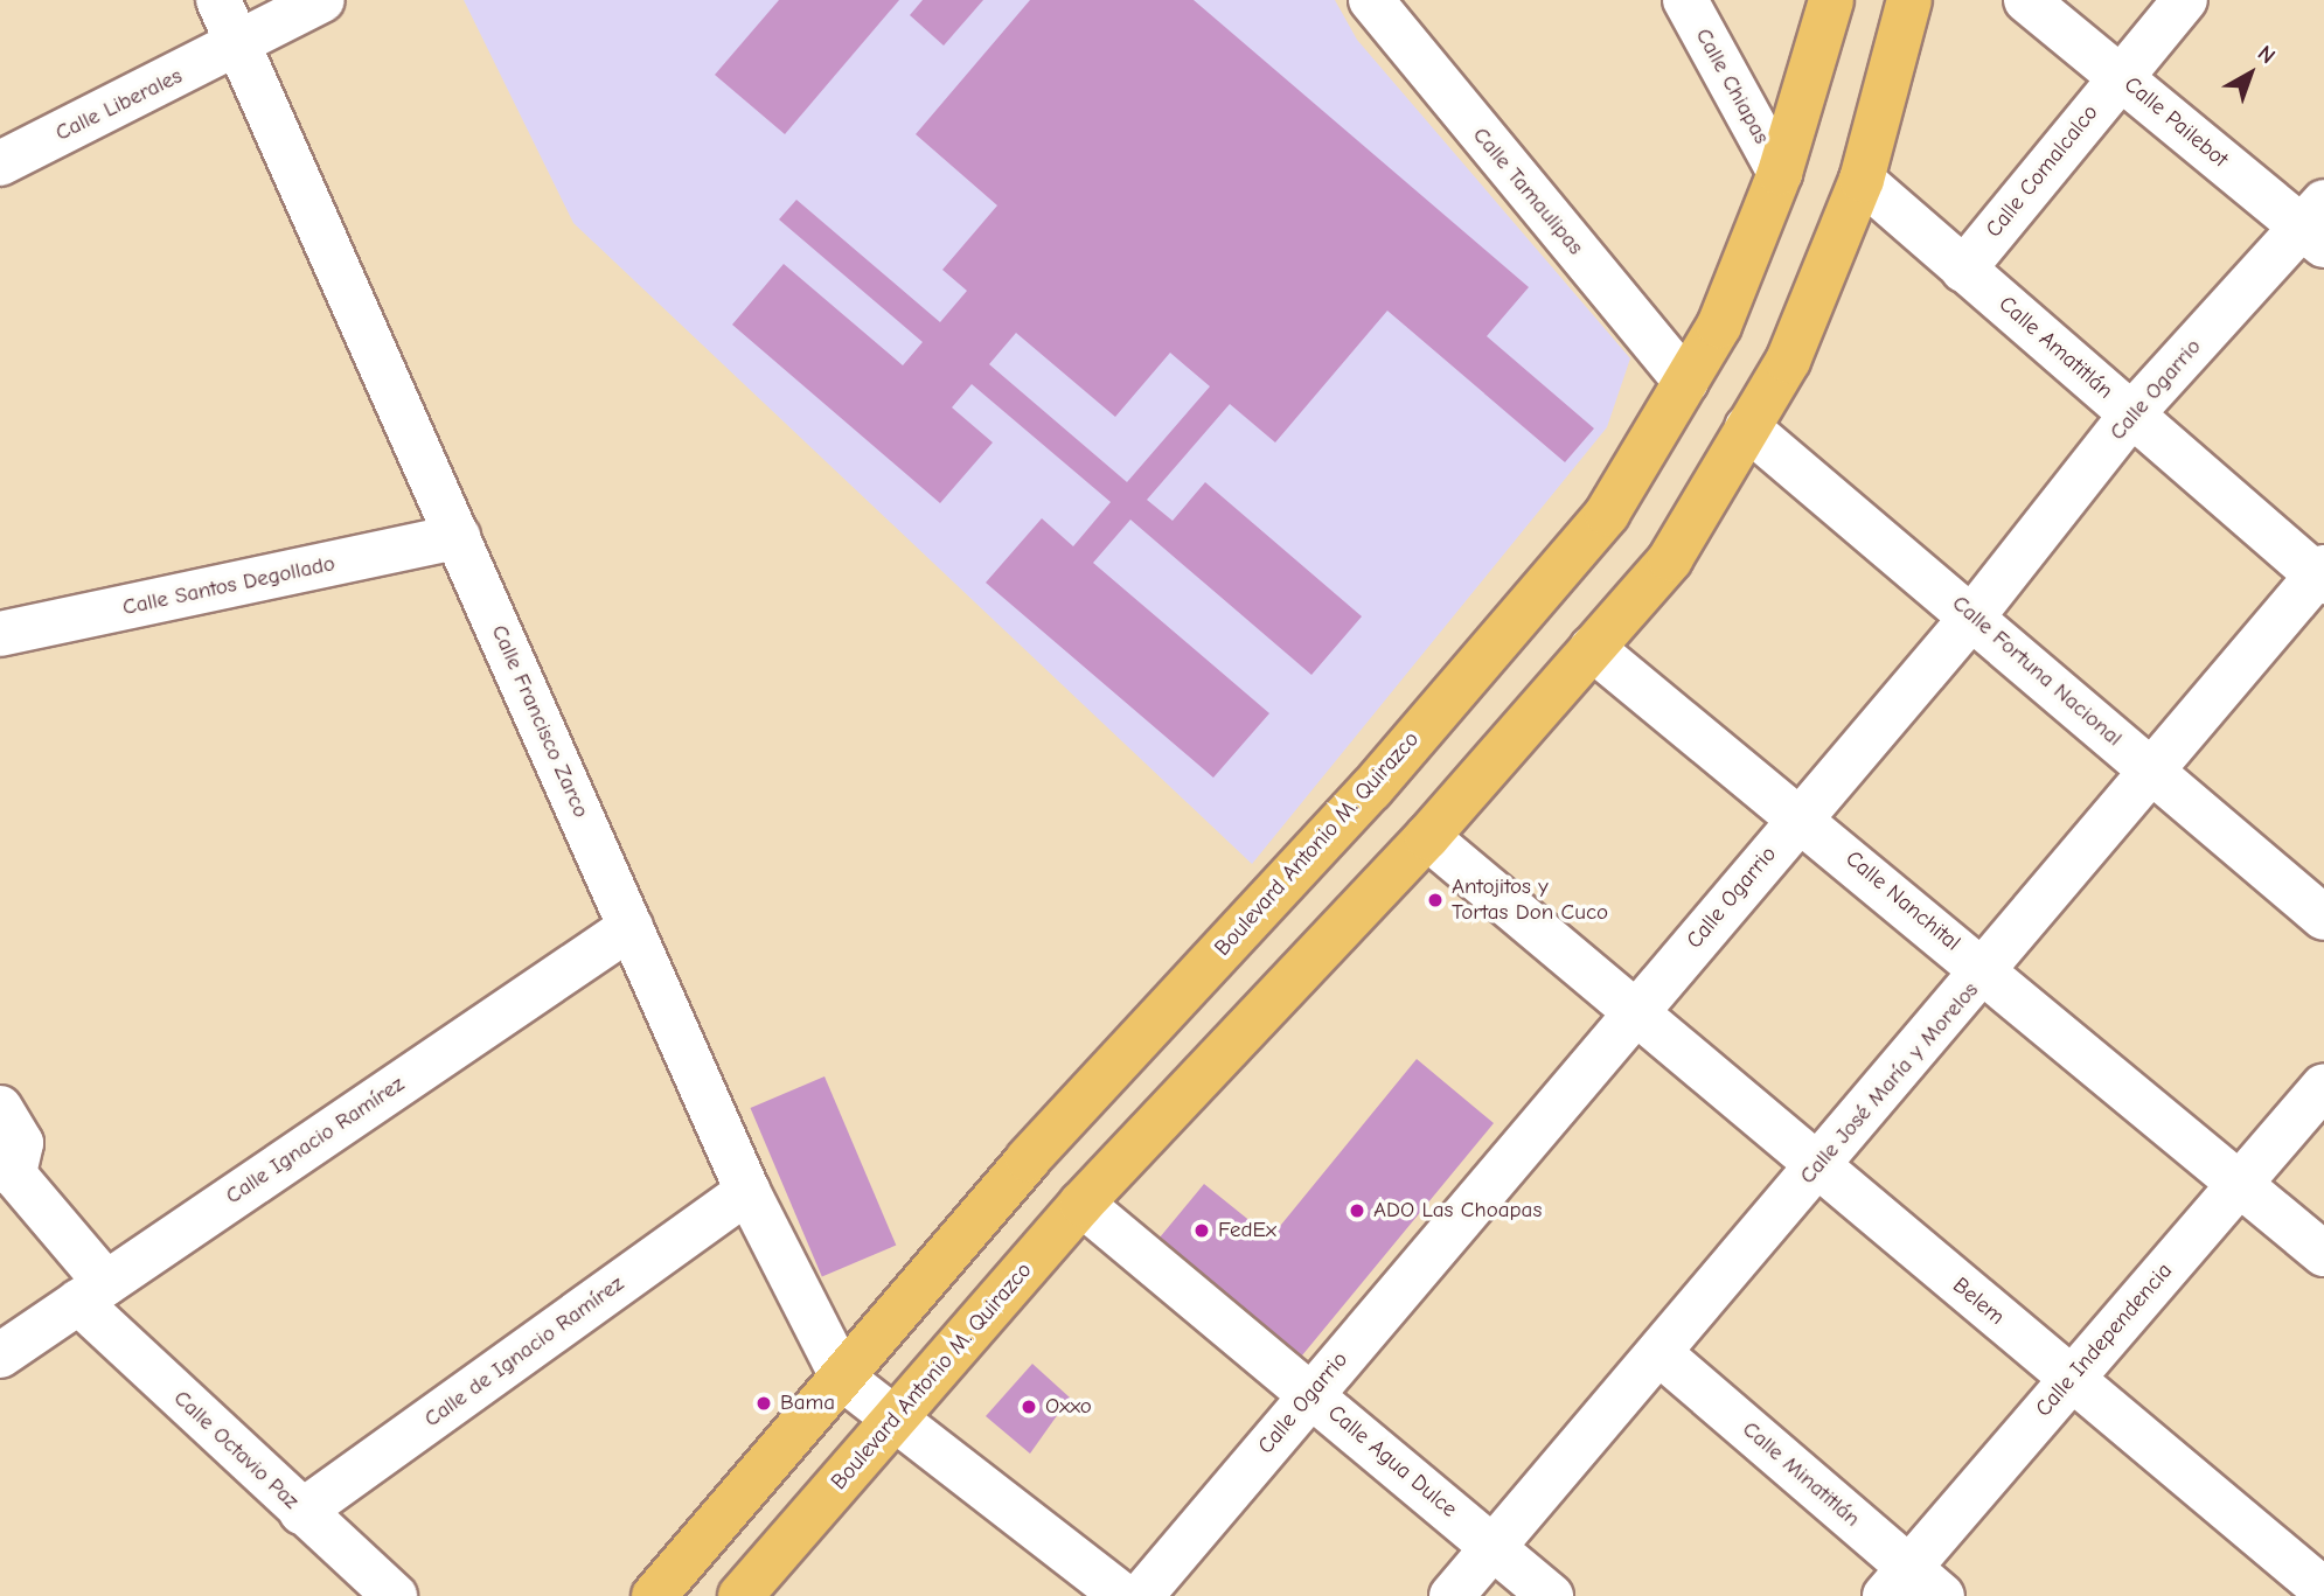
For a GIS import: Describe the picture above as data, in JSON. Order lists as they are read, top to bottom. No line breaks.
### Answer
{"streets":{"main road":["Boulevard Antonio M. Quirazco"],"street":["Calle Chiapas","Calle Liberales","Calle Pailebot","Calle Comalcalco","Calle Tamaulipas","Calle Amatitlán","Calle Ogarrio","Calle Santos Degollado","Calle Fortuna Nacional","Calle Francisco Zarco","Calle Nanchital","Calle José María y Morelos","Calle Ignacio Ramírez","Belem","Calle Independencia","Calle de Ignacio Ramírez","Calle Octavio Paz","Calle Agua Dulce","Calle Minatitlán"]},"crossings":[["Calle Chiapas","Boulevard Antonio M. Quirazco"],["Calle Liberales","Calle Francisco Zarco"],["Calle Pailebot","Calle Comalcalco"],["Calle Pailebot","Calle Ogarrio"],["Calle Comalcalco","Calle Amatitlán"],["Calle Tamaulipas","Boulevard Antonio M. Quirazco"],["Calle Amatitlán","Calle Ogarrio"],["Calle Amatitlán","Boulevard Antonio M. Quirazco"],["Calle Amatitlán","Calle José María y Morelos"],["Calle Ogarrio","Calle Fortuna Nacional"],["Calle Ogarrio","Calle Nanchital"],["Calle Ogarrio","Belem"],["Calle Ogarrio","Calle Agua Dulce"],["Calle Santos Degollado","Calle Francisco Zarco"],["Calle Fortuna Nacional","Boulevard Antonio M. Quirazco"],["Calle Fortuna Nacional","Calle José María y Morelos"],["Calle Francisco Zarco","Boulevard Antonio M. Quirazco"],["Calle Francisco Zarco","Calle Ignacio Ramírez"],["Calle Francisco Zarco","Calle de Ignacio Ramírez"],["Boulevard Antonio M. Quirazco","Calle Nanchital"],["Boulevard Antonio M. Quirazco","Belem"],["Boulevard Antonio M. Quirazco","Calle Agua Dulce"],["Calle Nanchital","Calle José María y Morelos"],["Calle Nanchital","Calle Independencia"],["Calle José María y Morelos","Belem"],["Calle José María y Morelos","Calle Agua Dulce"],["Calle José María y Morelos","Calle Minatitlán"],["Calle Ignacio Ramírez","Calle Octavio Paz"],["Belem","Calle Independencia"],["Calle Independencia","Calle Minatitlán"],["Calle de Ignacio Ramírez","Calle Octavio Paz"]],"places":["Antojitos y Tortas Don Cuco","ADO Las Choapas","FedEx","Bama","Oxxo"],"north":"top right"}
